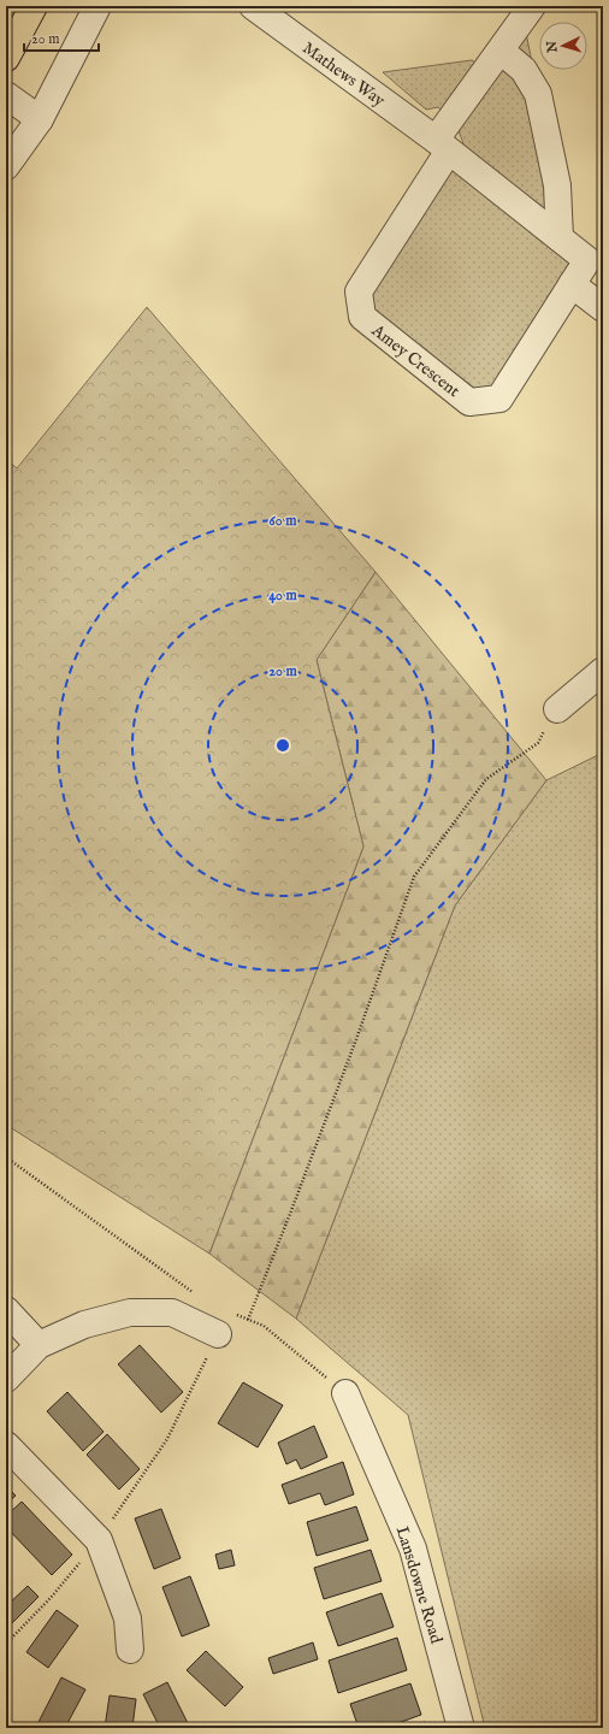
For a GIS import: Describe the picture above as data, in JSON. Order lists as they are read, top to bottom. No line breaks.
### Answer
{"streets":{"street":["Mathews Way","Amey Crescent","Lansdowne Road"]},"crossings":[["Mathews Way","Amey Crescent"]],"scale_bar":"20 m","north":"left","rings":["60 m","40 m","20 m"]}
